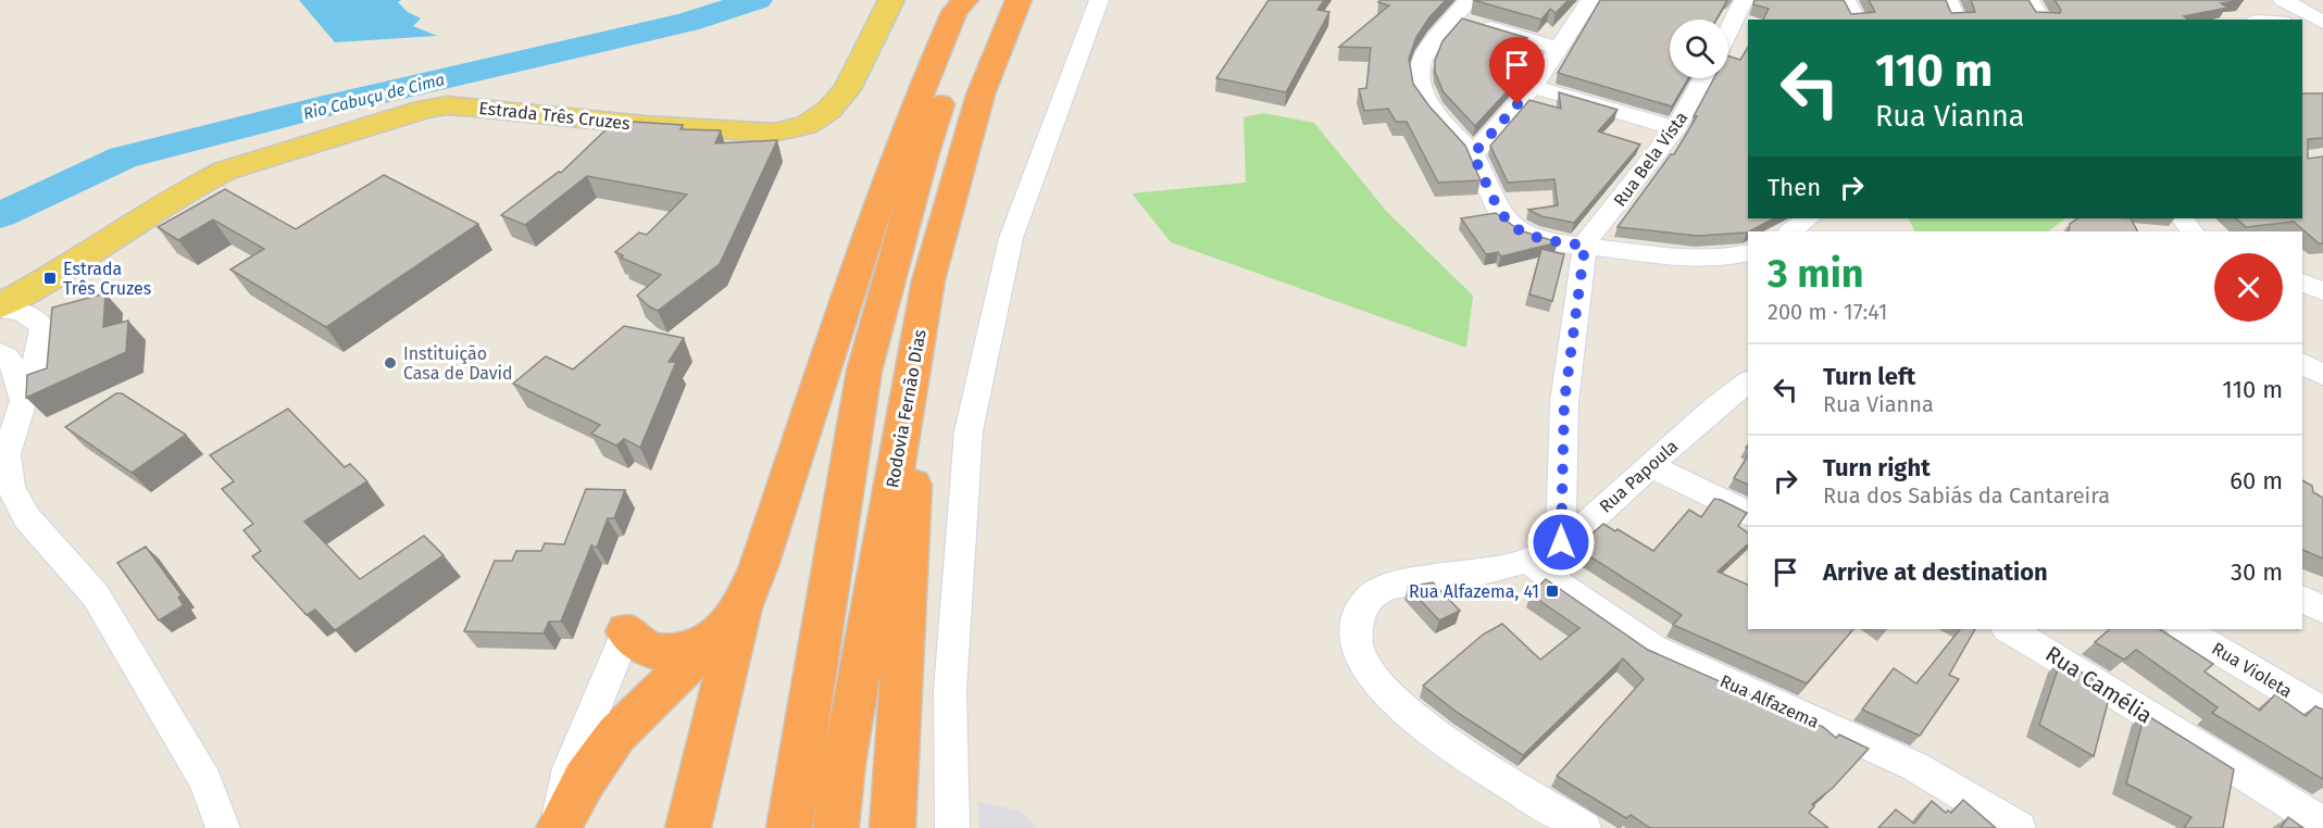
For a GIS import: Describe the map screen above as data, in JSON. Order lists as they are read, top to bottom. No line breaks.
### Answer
{"streets":{"highway":["Rodovia Fernão Dias"],"main road":["Estrada Três Cruzes"],"street":["Rua Bela Vista","Rua Papoula","Rua Violeta","Rua Camélia","Rua Alfazema"]},"crossings":[["Rua Papoula","Rua Alfazema"]],"water":["Rio Cabuçu de Cima"],"places":{"transit":["Estrada Três Cruzes","Rua Alfazema, 41"],"other":["Instituição Casa de David"]},"page":{"turn":["110 m","Rua Vianna"],"then":"Then","heading":["3 min","200 m · 17:41"],"list":[{"name":"Turn left","note":"Rua Vianna","value":"110 m"},{"name":"Turn right","note":"Rua dos Sabiás da Cantareira","value":"60 m"},{"name":"Arrive at destination","value":"30 m"}]}}
